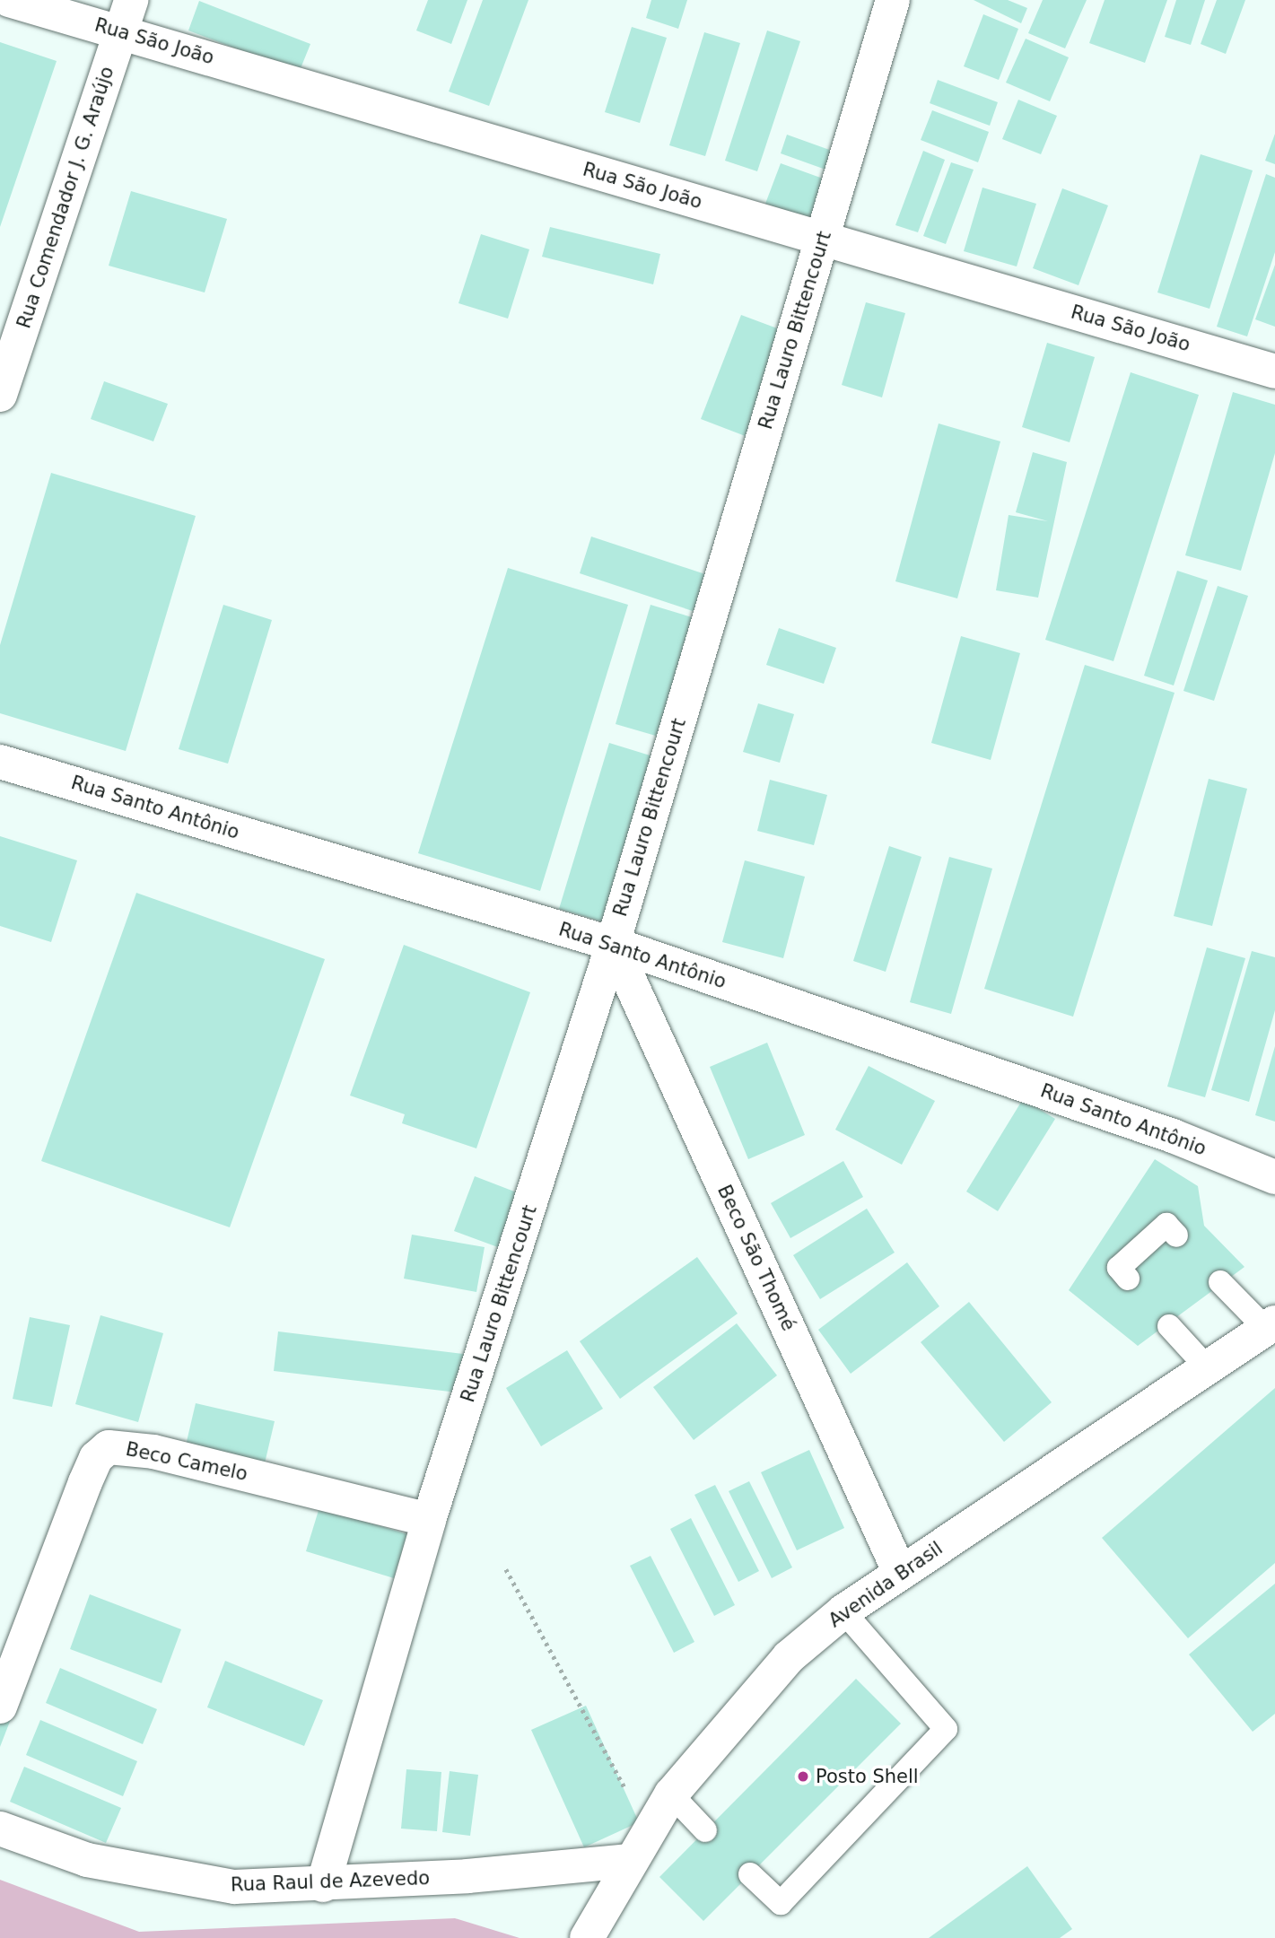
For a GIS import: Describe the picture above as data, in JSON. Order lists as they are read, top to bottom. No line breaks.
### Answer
{"streets":{"main road":["Rua São João","Rua Comendador J. G. Araújo","Rua Lauro Bittencourt","Rua Santo Antônio","Beco São Thomé","Beco Camelo","Avenida Brasil","Rua Raul de Azevedo"]},"crossings":[["Rua São João","Rua Comendador J. G. Araújo"],["Rua São João","Rua Lauro Bittencourt"],["Rua Lauro Bittencourt","Rua Santo Antônio"],["Rua Lauro Bittencourt","Beco São Thomé"],["Rua Lauro Bittencourt","Beco Camelo"],["Rua Lauro Bittencourt","Rua Raul de Azevedo"],["Rua Santo Antônio","Beco São Thomé"],["Beco São Thomé","Avenida Brasil"],["Avenida Brasil","Rua Raul de Azevedo"]],"places":["Posto Shell"]}
